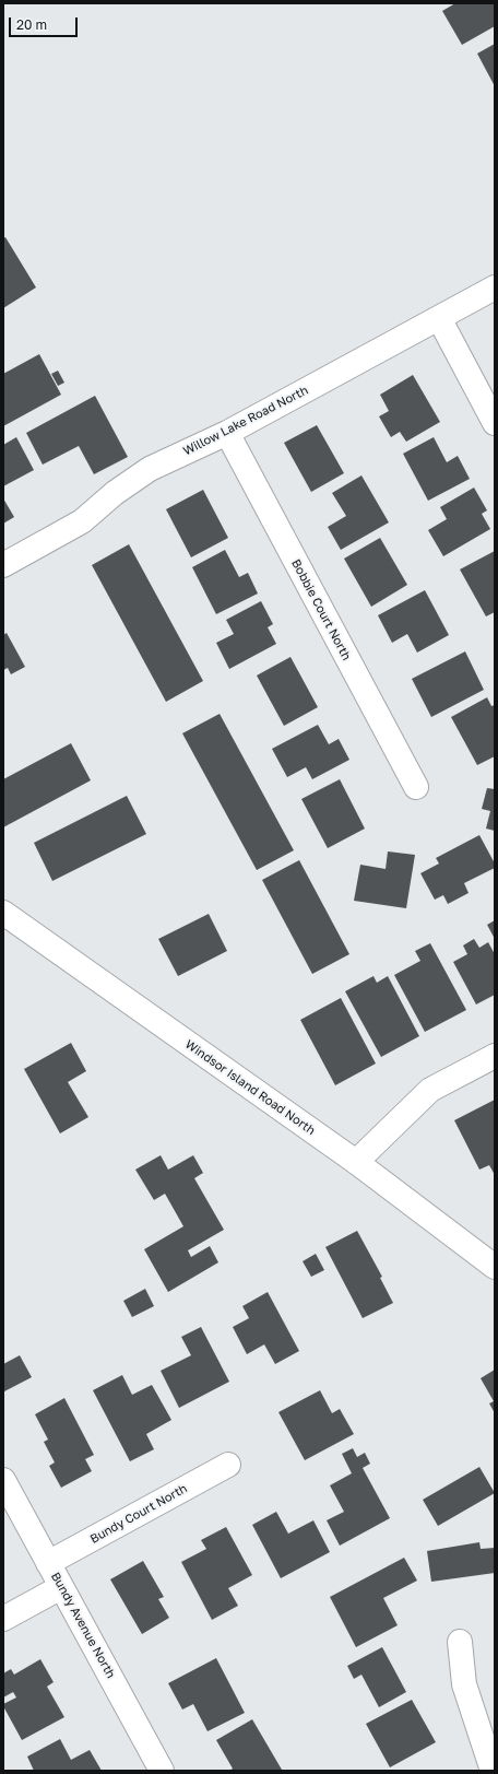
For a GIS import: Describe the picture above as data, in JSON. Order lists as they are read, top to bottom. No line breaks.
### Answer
{"streets":{"street":["Willow Lake Road North","Bobbie Court North","Windsor Island Road North","Bundy Court North","Bundy Avenue North"]},"crossings":[["Willow Lake Road North","Bobbie Court North"],["Bundy Court North","Bundy Avenue North"]],"scale_bar":"20 m"}
